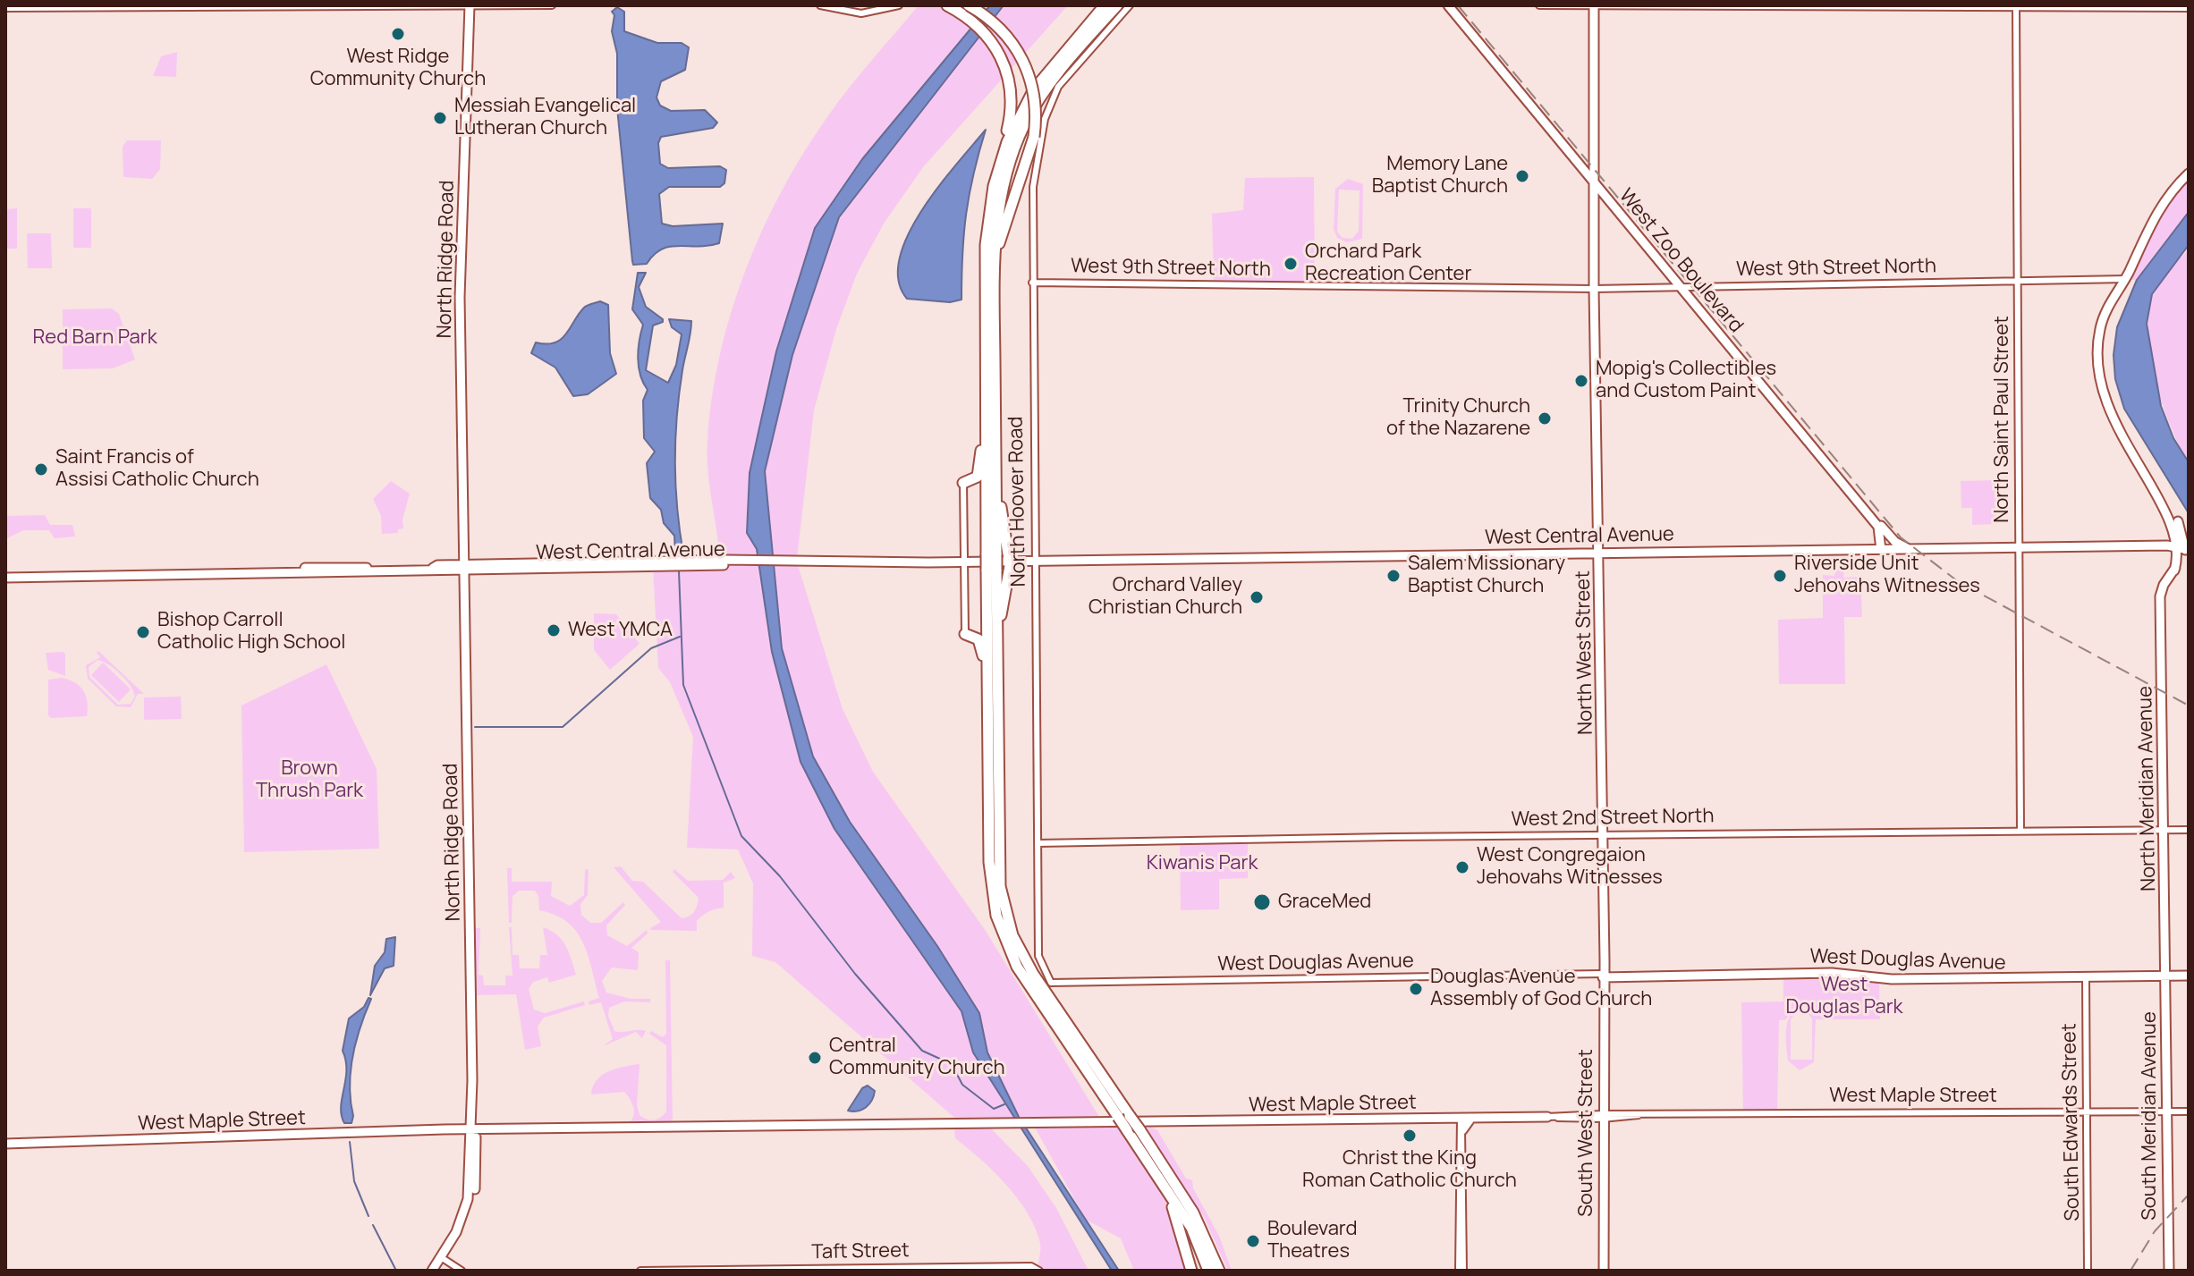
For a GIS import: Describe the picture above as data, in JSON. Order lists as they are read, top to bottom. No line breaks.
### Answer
{"streets":{"main road":["North Ridge Road","West Zoo Boulevard","West Central Avenue","North West Street","North Meridian Avenue","West Douglas Avenue","West Maple Street","South Meridian Avenue","South West Street"],"street":["West 9th Street North","North Saint Paul Street","North Hoover Road","West 2nd Street North","South Edwards Street","Taft Street"]},"crossings":[["North Ridge Road","West Central Avenue"],["North Ridge Road","West Maple Street"],["West Zoo Boulevard","West 9th Street North"],["West Zoo Boulevard","West Central Avenue"],["West Zoo Boulevard","North West Street"],["West 9th Street North","North Saint Paul Street"],["West 9th Street North","North Hoover Road"],["West 9th Street North","North West Street"],["North Saint Paul Street","West Central Avenue"],["North Saint Paul Street","West 2nd Street North"],["North Hoover Road","West Central Avenue"],["North Hoover Road","West 2nd Street North"],["North Hoover Road","West Douglas Avenue"],["West Central Avenue","North West Street"],["West Central Avenue","North Meridian Avenue"],["North West Street","West 2nd Street North"],["North West Street","West Douglas Avenue"],["North West Street","South West Street"],["North Meridian Avenue","West 2nd Street North"],["North Meridian Avenue","West Douglas Avenue"],["North Meridian Avenue","South Meridian Avenue"],["West Douglas Avenue","South Meridian Avenue"],["West Douglas Avenue","South Edwards Street"],["West Douglas Avenue","South West Street"],["West Maple Street","South Meridian Avenue"],["West Maple Street","South Edwards Street"],["West Maple Street","South West Street"]],"parks":["Red Barn Park","Brown Thrush Park","Kiwanis Park","West Douglas Park"],"places":["West Ridge Community Church","Messiah Evangelical Lutheran Church","Memory Lane Baptist Church","Orchard Park Recreation Center","Mopig's Collectibles and Custom Paint","Trinity Church of the Nazarene","Saint Francis of Assisi Catholic Church","Salem Missionary Baptist Church","Riverside Unit Jehovahs Witnesses","Orchard Valley Christian Church","West YMCA","Bishop Carroll Catholic High School","West Congregaion Jehovahs Witnesses","GraceMed","Douglas Avenue Assembly of God Church","Central Community Church","Christ the King Roman Catholic Church","Boulevard Theatres"]}
